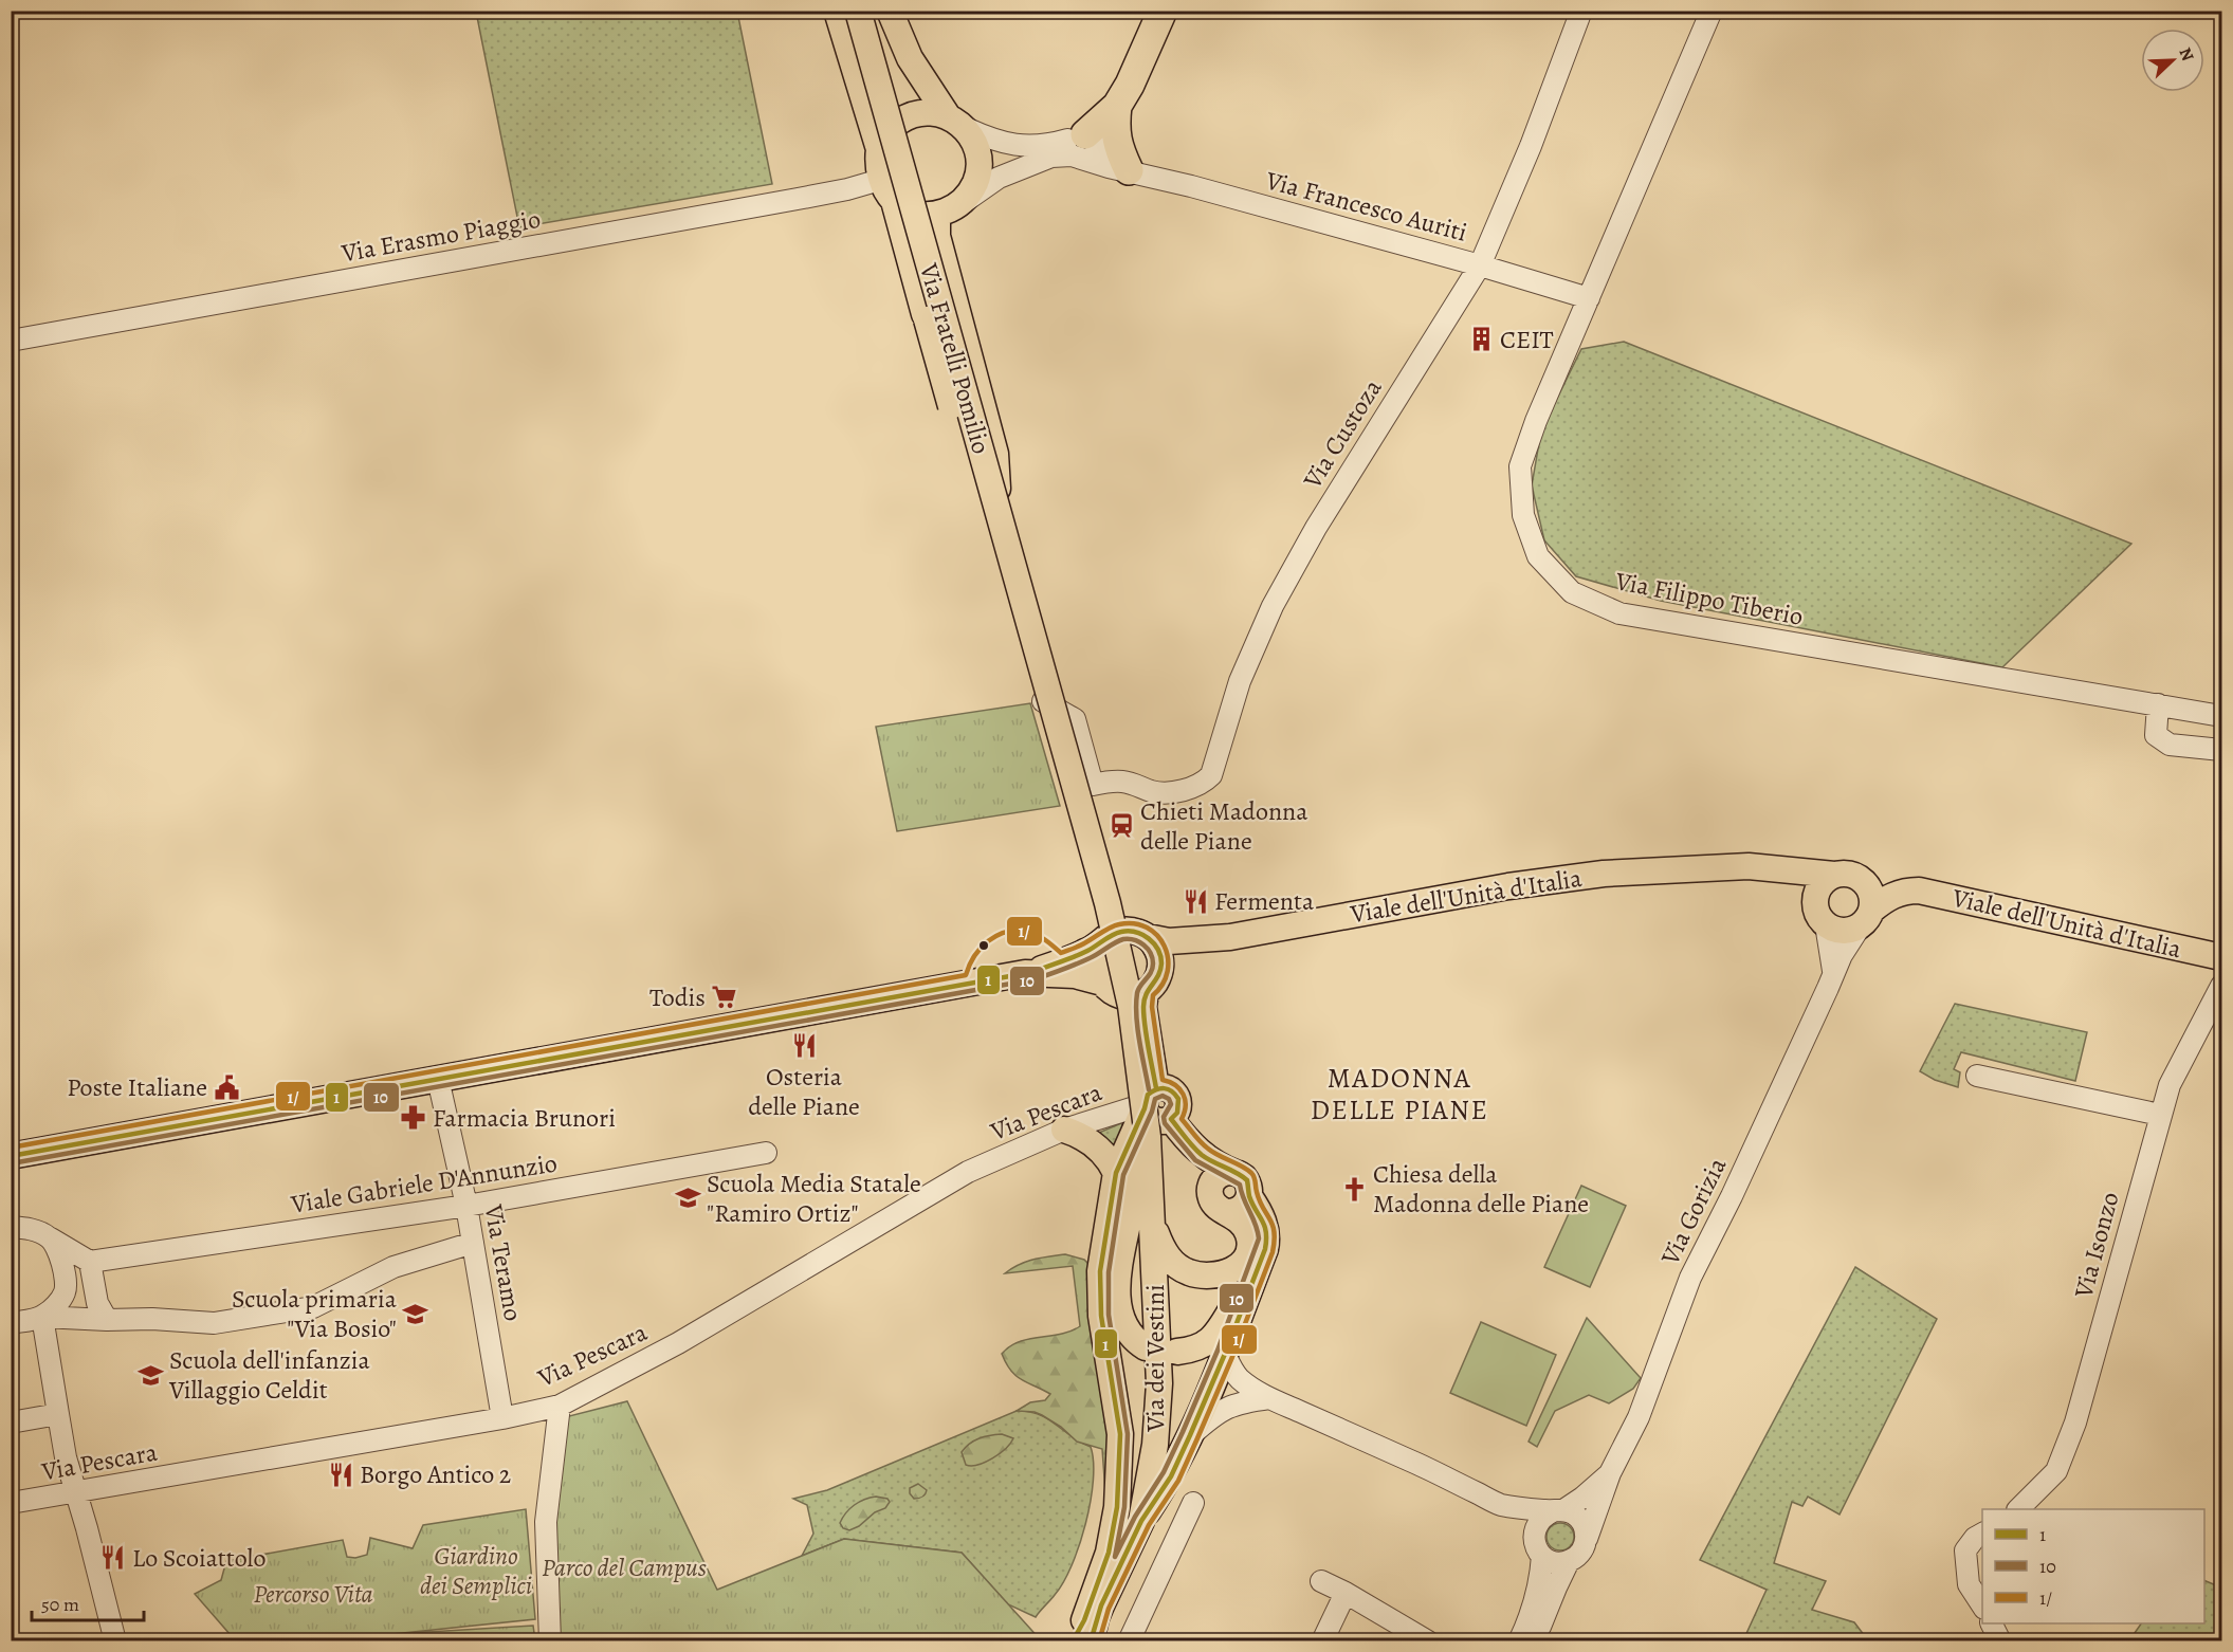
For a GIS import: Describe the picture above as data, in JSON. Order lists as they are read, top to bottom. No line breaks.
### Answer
{"streets":{"main road":["Via Fratelli Pomilio","Viale dell'Unità d'Italia","Via dei Vestini"],"street":["Via Francesco Auriti","Via Erasmo Piaggio","Via Custoza","Via Filippo Tiberio","Via Pescara","Viale Gabriele D'Annunzio","Via Gorizia","Via Isonzo","Via Teramo"]},"crossings":[["Via Francesco Auriti","Via Custoza"],["Via Francesco Auriti","Via Filippo Tiberio"],["Via Erasmo Piaggio","Via Fratelli Pomilio"],["Via Fratelli Pomilio","Via Custoza"],["Via Fratelli Pomilio","Via dei Vestini"],["Viale dell'Unità d'Italia","Via Gorizia"],["Via Pescara","Via Teramo"],["Viale Gabriele D'Annunzio","Via Teramo"]],"districts":["MADONNA DELLE PIANE"],"parks":["Giardino dei Semplici","Parco del Campus","Percorso Vita"],"places":{"building":["CEIT"],"station":["Chieti Madonna delle Piane"],"restaurant":["Fermenta","Osteria delle Piane","Borgo Antico 2","Lo Scoiattolo"],"supermarket":["Todis"],"public building":["Poste Italiane"],"pharmacy":["Farmacia Brunori"],"church":["Chiesa della Madonna delle Piane"],"school or university":["Scuola Media Statale \"Ramiro Ortiz\"","Scuola primaria \"Via Bosio\"","Scuola dell'infanzia Villaggio Celdit"]},"lines":["transit line 1/","transit line 1","transit line 10"],"legend":["1","10","1/"],"scale_bar":"50 m","north":"top right"}
